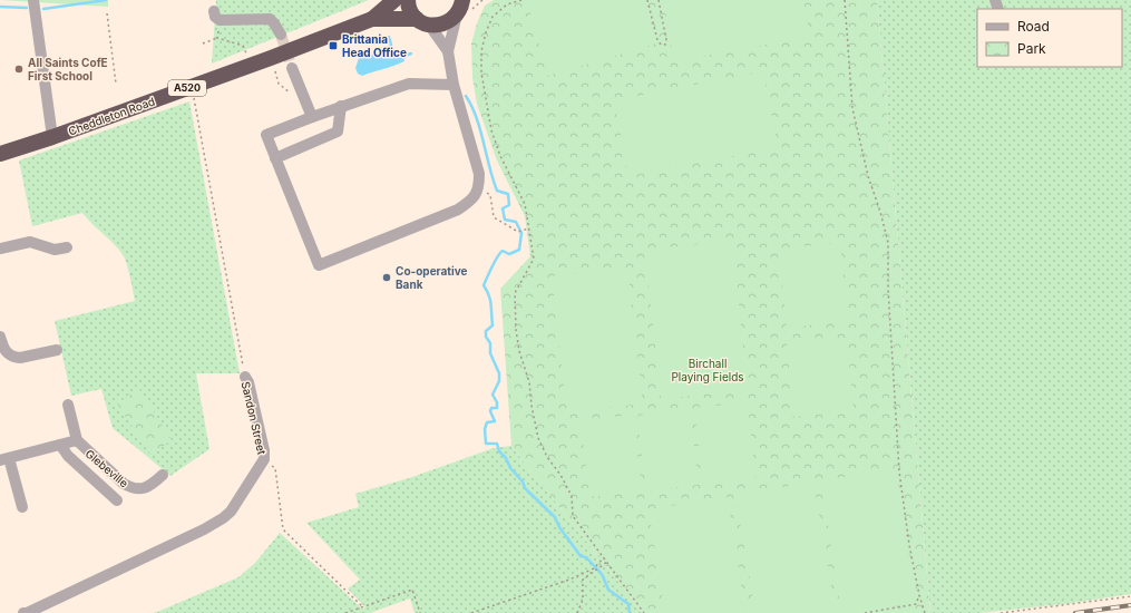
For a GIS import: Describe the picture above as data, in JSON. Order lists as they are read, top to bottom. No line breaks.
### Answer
{"streets":{"highway":["A520","Cheddleton Road"],"street":["Sandon Street","Glebeville"]},"crossings":[["Cheddleton Road","Sandon Street"]],"parks":["Birchall Playing Fields"],"places":{"transit":["Brittania Head Office"],"other":["All Saints CofE First School","Co-operative Bank"]},"legend":["Road","Park"]}
